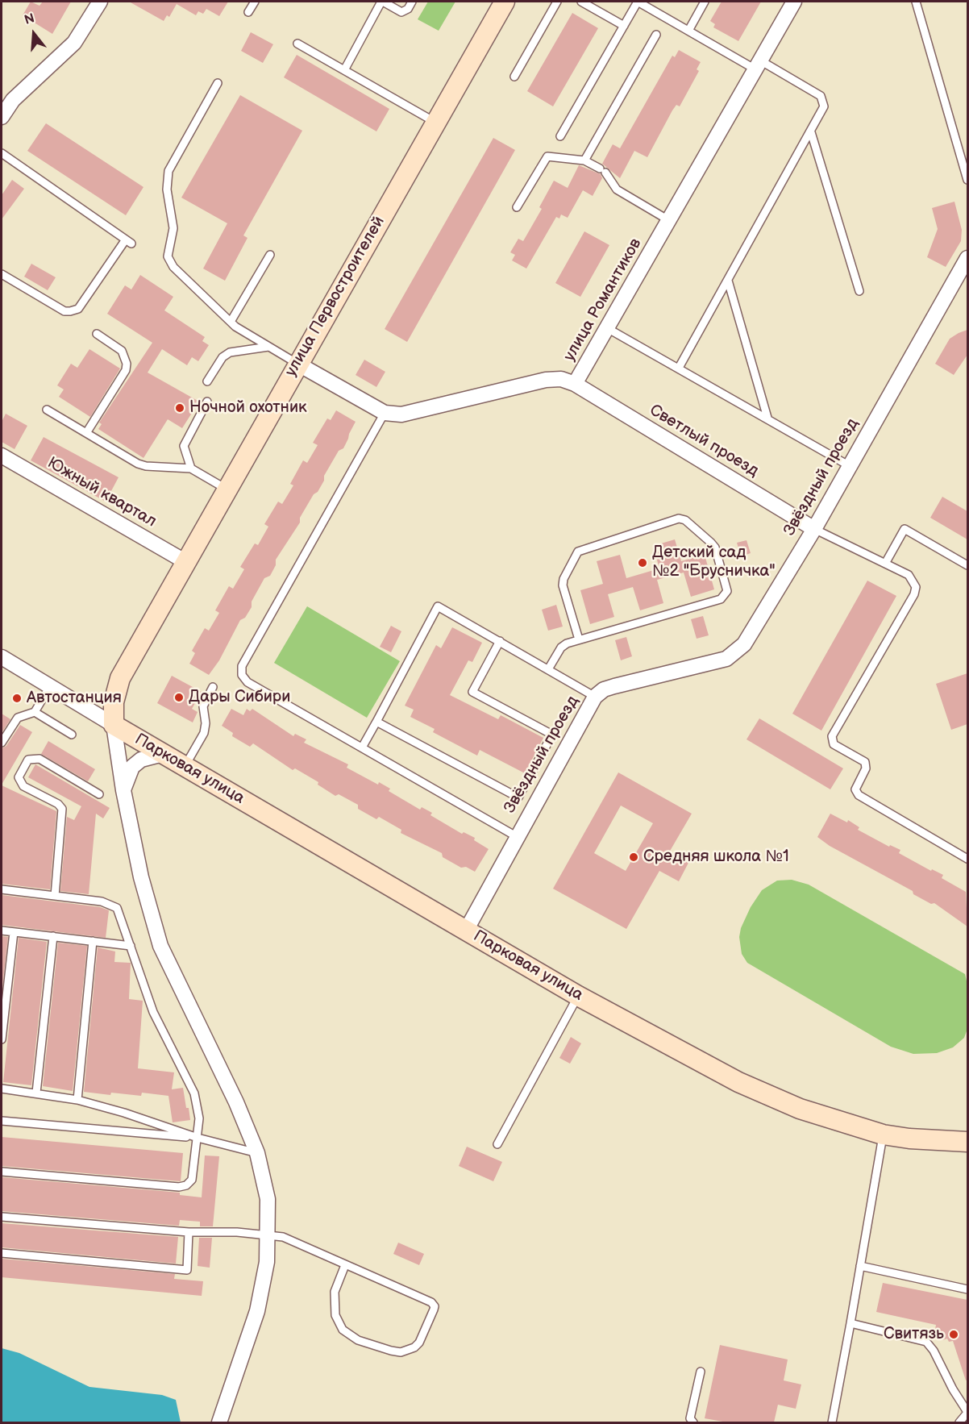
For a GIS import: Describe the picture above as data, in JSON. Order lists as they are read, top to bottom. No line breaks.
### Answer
{"streets":{"street":["улица Первостроителей","улица Романтиков","Светлый проезд","Звёздный проезд","Южный квартал","Парковая улица"]},"crossings":[["улица Первостроителей","улица Романтиков"],["улица Первостроителей","Южный квартал"],["улица Первостроителей","Парковая улица"],["улица Романтиков","Светлый проезд"],["Светлый проезд","Звёздный проезд"],["Звёздный проезд","Парковая улица"]],"places":["Ночной охотник","Детский сад №2 \"Брусничка\"","Дары Сибири","Автостанция","Средняя школа №1","Свитязь"],"north":"top"}
